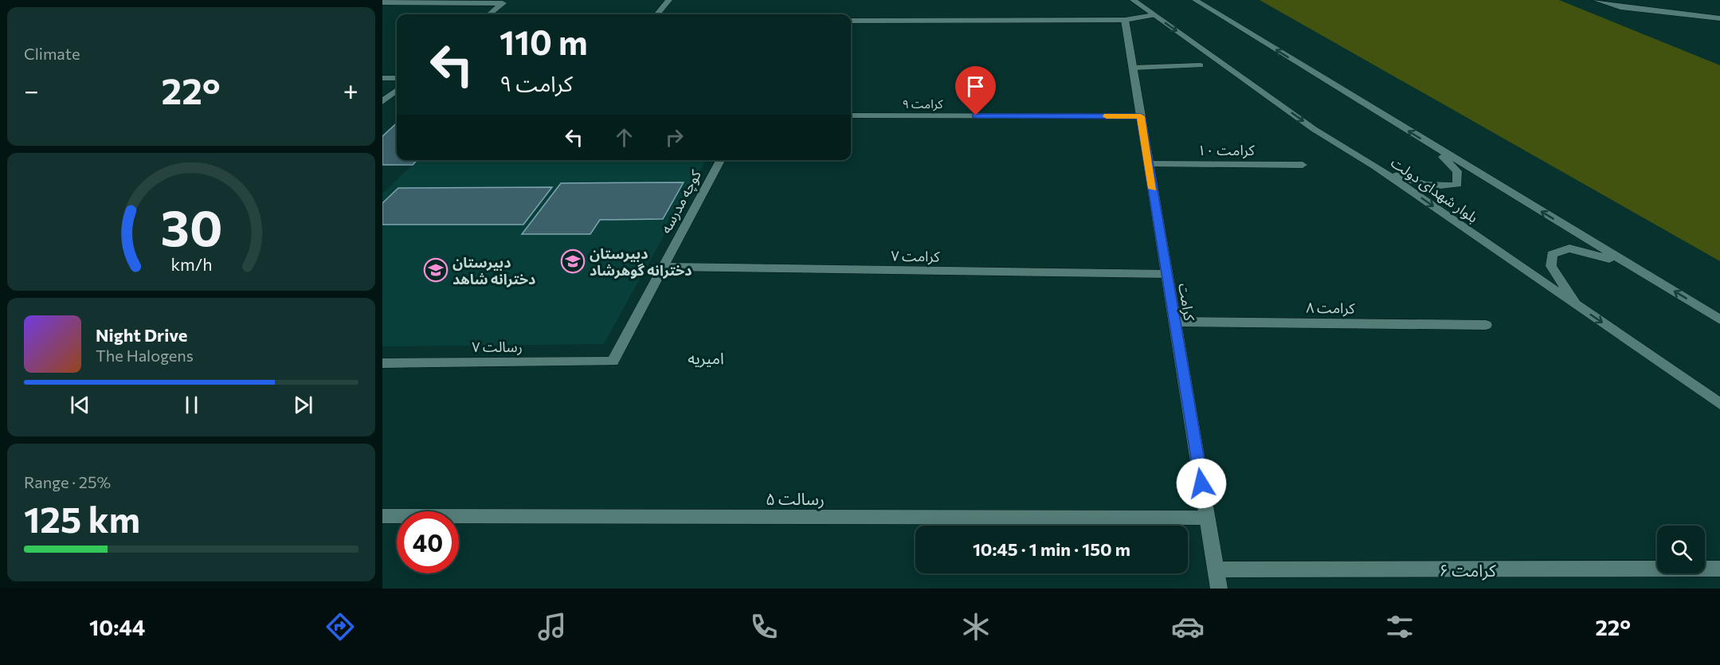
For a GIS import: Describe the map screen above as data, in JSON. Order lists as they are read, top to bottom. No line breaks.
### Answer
{"streets":{"street":["کرامت ۹","کرامت ۱۰","بلوار شهدای دولت","کوچه مدرسه","کرامت ۷","کرامت","کرامت ۸","رسالت ۷","رسالت ۵","کرامت ۶"]},"crossings":[["کرامت ۹","کرامت"],["کرامت ۱۰","کرامت"],["کوچه مدرسه","کرامت ۷"],["کوچه مدرسه","رسالت ۷"],["کرامت ۷","کرامت"],["کرامت","کرامت ۸"],["کرامت","رسالت ۵"],["کرامت","کرامت ۶"]],"districts":["امیریه"],"places":{"school or university":["دبیرستان دخترانه گوهرشاد","دبیرستان دخترانه شاهد"]},"page":{"tile":["Climate",["Range · 25%","125 km"]],"turn":["110 m","کرامت ۹"],"heat":["−","22°","+"],"song":["Night Drive","The Halogens"],"limit":"40","trip":"10:45 · 1 min · 150 m","tabs":["10:44","22°"],"gauge":["30","km/h"]}}
